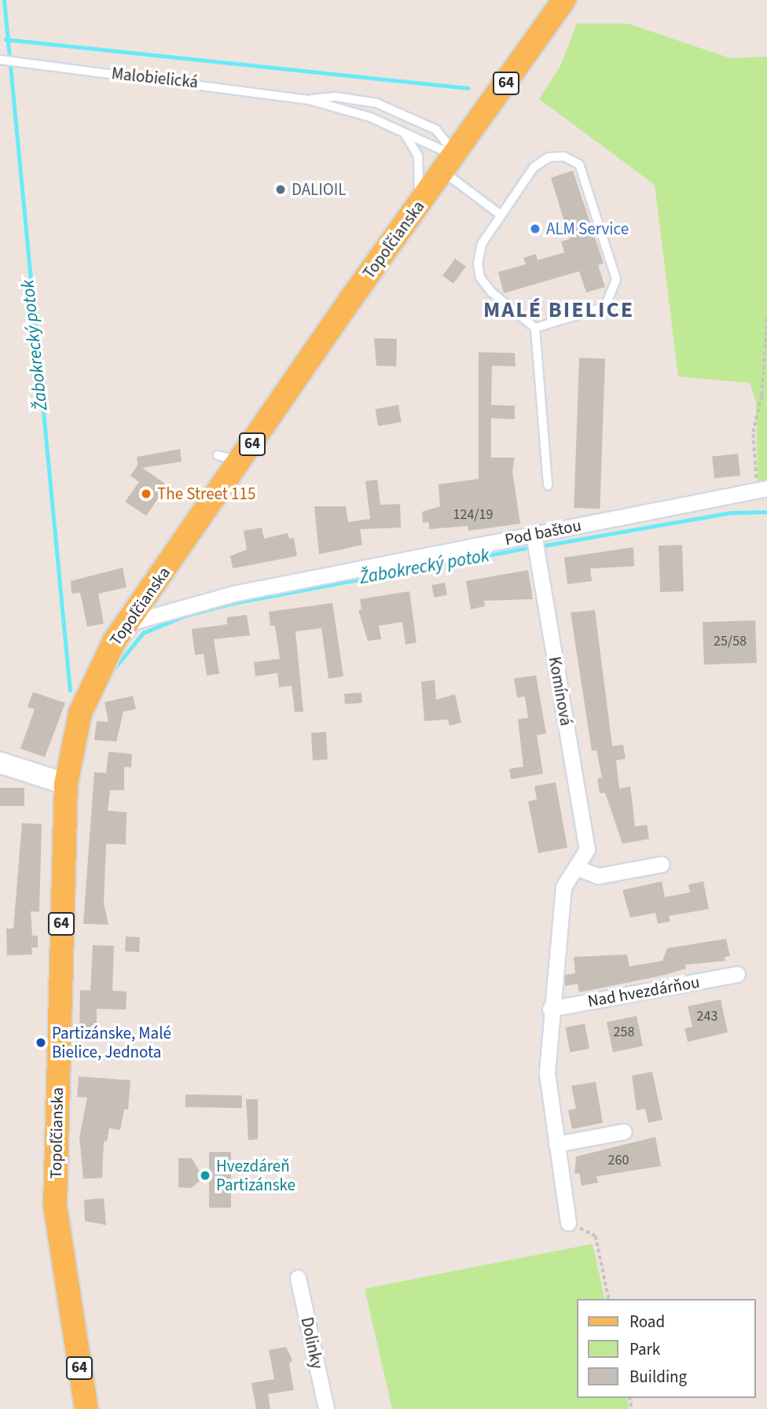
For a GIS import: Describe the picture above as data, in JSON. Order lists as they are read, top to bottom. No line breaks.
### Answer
{"streets":{"main road":["64","Topoľčianska"],"street":["Pod baštou","Komínová","Nad hvezdárňou","Dolinky"],"lane":["Malobielická"]},"crossings":[["Malobielická","Topoľčianska"],["Topoľčianska","Pod baštou"],["Pod baštou","Komínová"]],"districts":["MALÉ BIELICE"],"water":["Žabokrecký potok"],"places":["DALIOIL","ALM Service","The Street 115","Partizánske, Malé Bielice, Jednota","Hvezdáreň Partizánske"],"house_numbers":["124/19","25/58","243","258","260"],"legend":["Road","Park","Building"]}
